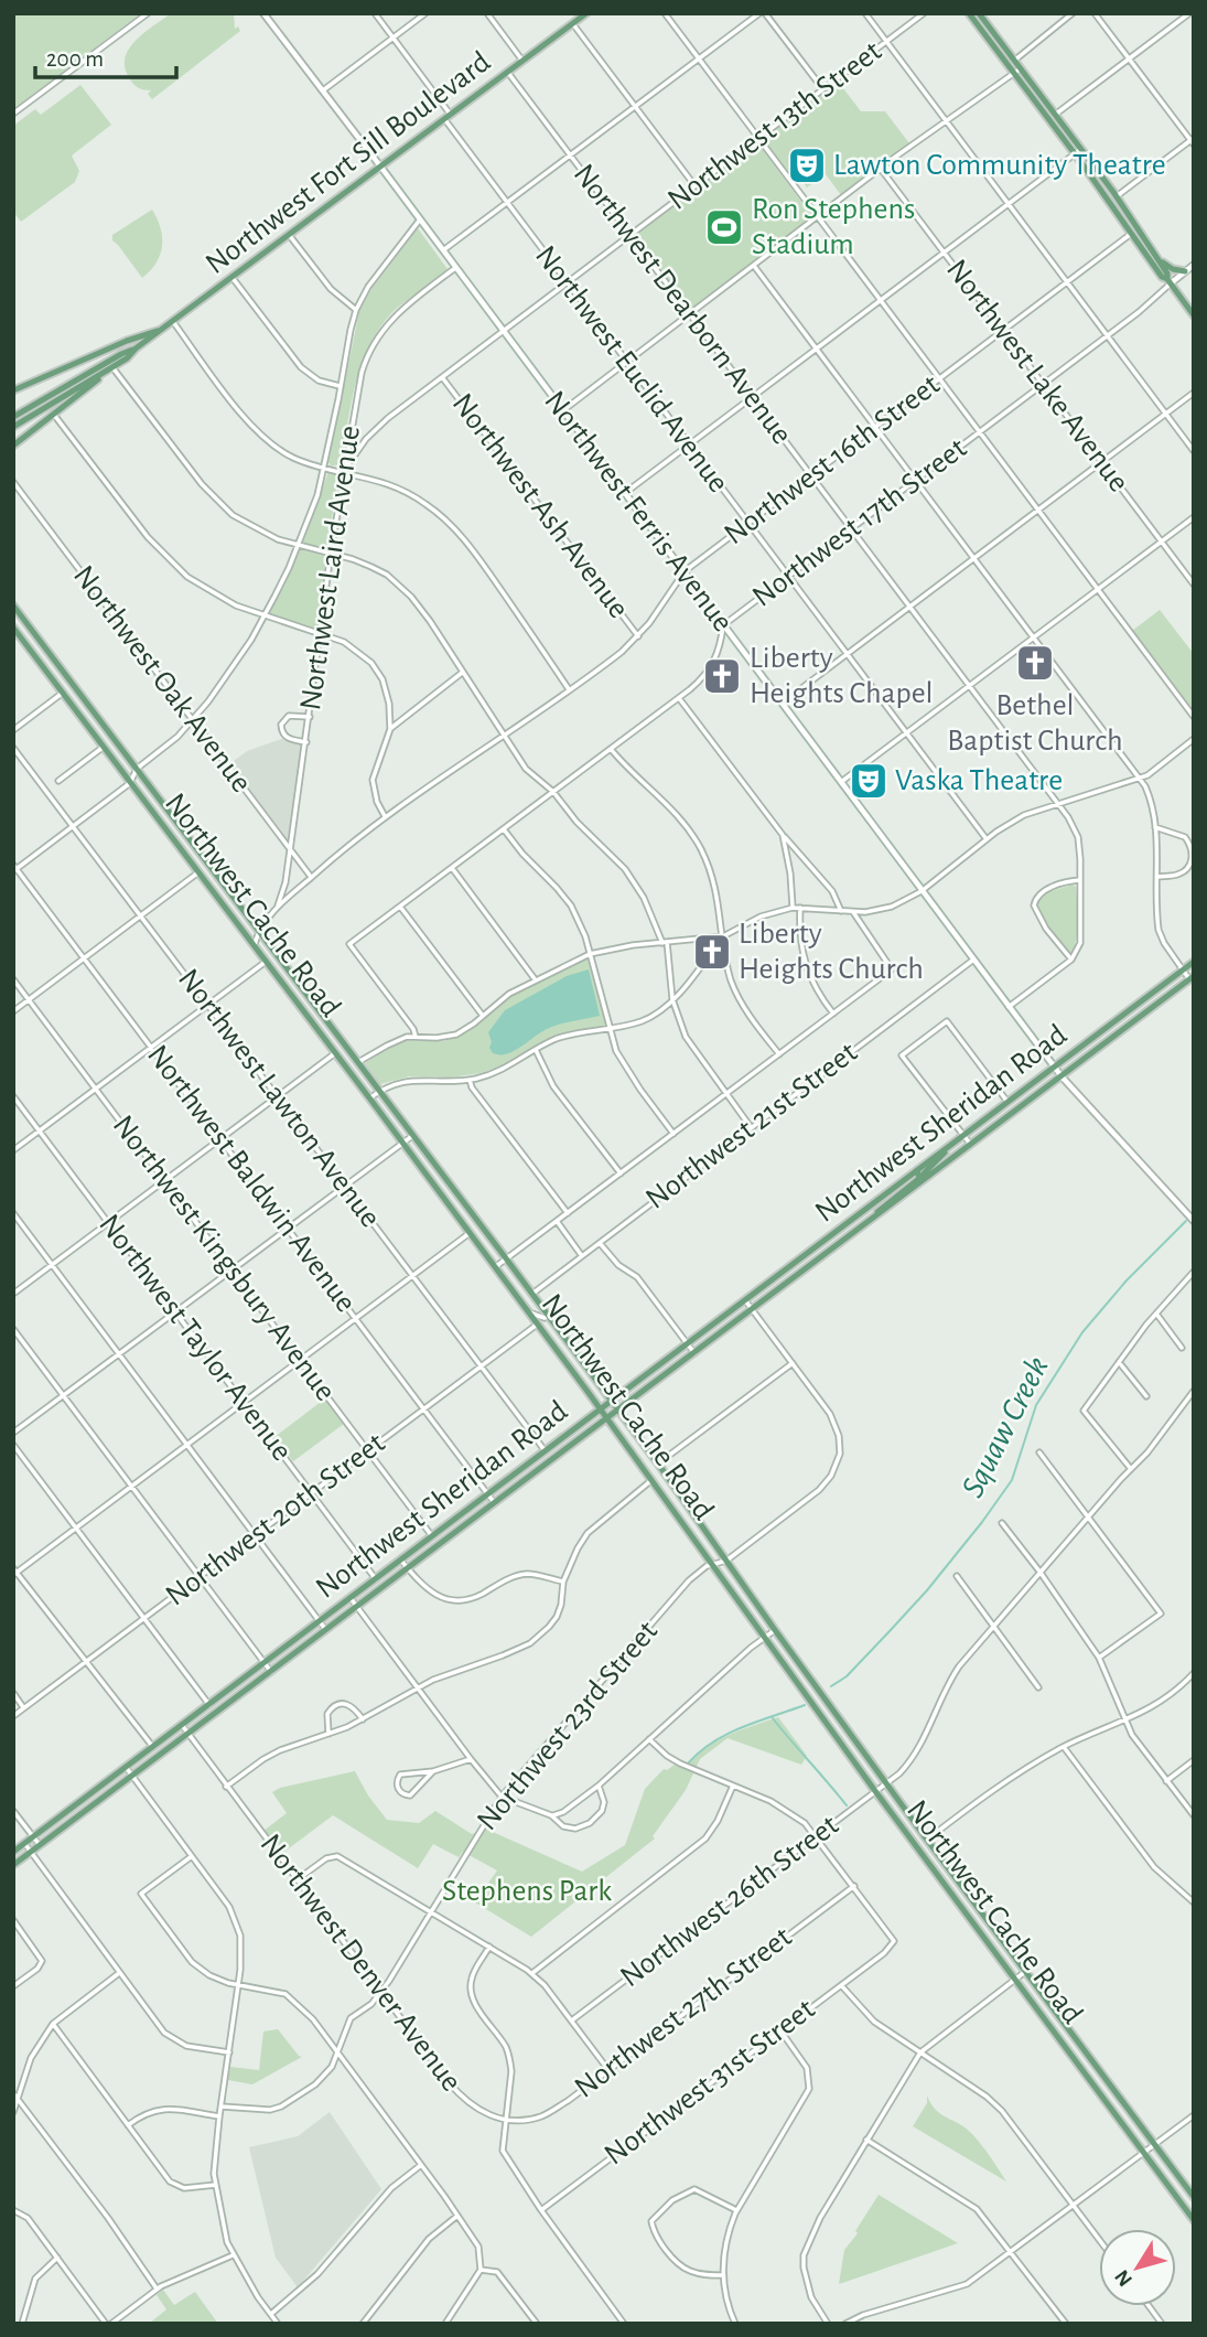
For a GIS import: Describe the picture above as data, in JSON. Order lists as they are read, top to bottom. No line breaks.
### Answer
{"streets":{"main road":["Northwest Fort Sill Boulevard","Northwest Ferris Avenue","Northwest Cache Road","Northwest Sheridan Road"],"street":["Northwest 13th Street","Northwest Dearborn Avenue","Northwest Euclid Avenue","Northwest Lake Avenue","Northwest 16th Street","Northwest Ash Avenue","Northwest 17th Street","Northwest Laird Avenue","Northwest Oak Avenue","Northwest Lawton Avenue","Northwest 21st Street","Northwest Baldwin Avenue","Northwest Kingsbury Avenue","Northwest Taylor Avenue","Northwest 20th Street","Northwest 23rd Street","Northwest 26th Street","Northwest Denver Avenue","Northwest 27th Street","Northwest 31st Street"]},"crossings":[["Northwest 13th Street","Northwest Dearborn Avenue"],["Northwest 13th Street","Northwest Euclid Avenue"],["Northwest 13th Street","Northwest Ash Avenue"],["Northwest 13th Street","Northwest Ferris Avenue"],["Northwest 13th Street","Northwest Laird Avenue"],["Northwest Fort Sill Boulevard","Northwest Dearborn Avenue"],["Northwest Fort Sill Boulevard","Northwest Euclid Avenue"],["Northwest Fort Sill Boulevard","Northwest Ferris Avenue"],["Northwest Dearborn Avenue","Northwest 16th Street"],["Northwest Dearborn Avenue","Northwest 17th Street"],["Northwest Euclid Avenue","Northwest 16th Street"],["Northwest Euclid Avenue","Northwest 17th Street"],["Northwest Lake Avenue","Northwest 16th Street"],["Northwest Lake Avenue","Northwest 17th Street"],["Northwest 16th Street","Northwest Ash Avenue"],["Northwest 16th Street","Northwest Ferris Avenue"],["Northwest 16th Street","Northwest Laird Avenue"],["Northwest 16th Street","Northwest Oak Avenue"],["Northwest 16th Street","Northwest Cache Road"],["Northwest Ferris Avenue","Northwest 17th Street"],["Northwest Ferris Avenue","Northwest Laird Avenue"],["Northwest Ferris Avenue","Northwest Sheridan Road"],["Northwest Ferris Avenue","Northwest 21st Street"],["Northwest Laird Avenue","Northwest Oak Avenue"],["Northwest Cache Road","Northwest Sheridan Road"],["Northwest Cache Road","Northwest 21st Street"],["Northwest Cache Road","Northwest 20th Street"],["Northwest Cache Road","Northwest 23rd Street"],["Northwest Cache Road","Northwest 26th Street"],["Northwest Lawton Avenue","Northwest Sheridan Road"],["Northwest Lawton Avenue","Northwest 20th Street"],["Northwest Sheridan Road","Northwest Baldwin Avenue"],["Northwest Sheridan Road","Northwest Kingsbury Avenue"],["Northwest Sheridan Road","Northwest Taylor Avenue"],["Northwest Sheridan Road","Northwest Denver Avenue"],["Northwest Baldwin Avenue","Northwest 20th Street"],["Northwest Kingsbury Avenue","Northwest 20th Street"],["Northwest Taylor Avenue","Northwest 20th Street"],["Northwest 23rd Street","Northwest Denver Avenue"],["Northwest Denver Avenue","Northwest 27th Street"],["Northwest 27th Street","Northwest 31st Street"]],"water":["Squaw Creek"],"parks":["Stephens Park"],"places":{"theatre":["Lawton Community Theatre","Vaska Theatre"],"sports":["Ron Stephens Stadium"],"church":["Bethel Baptist Church","Liberty Heights Chapel","Liberty Heights Church"]},"scale_bar":"200 m","north":"bottom left"}
